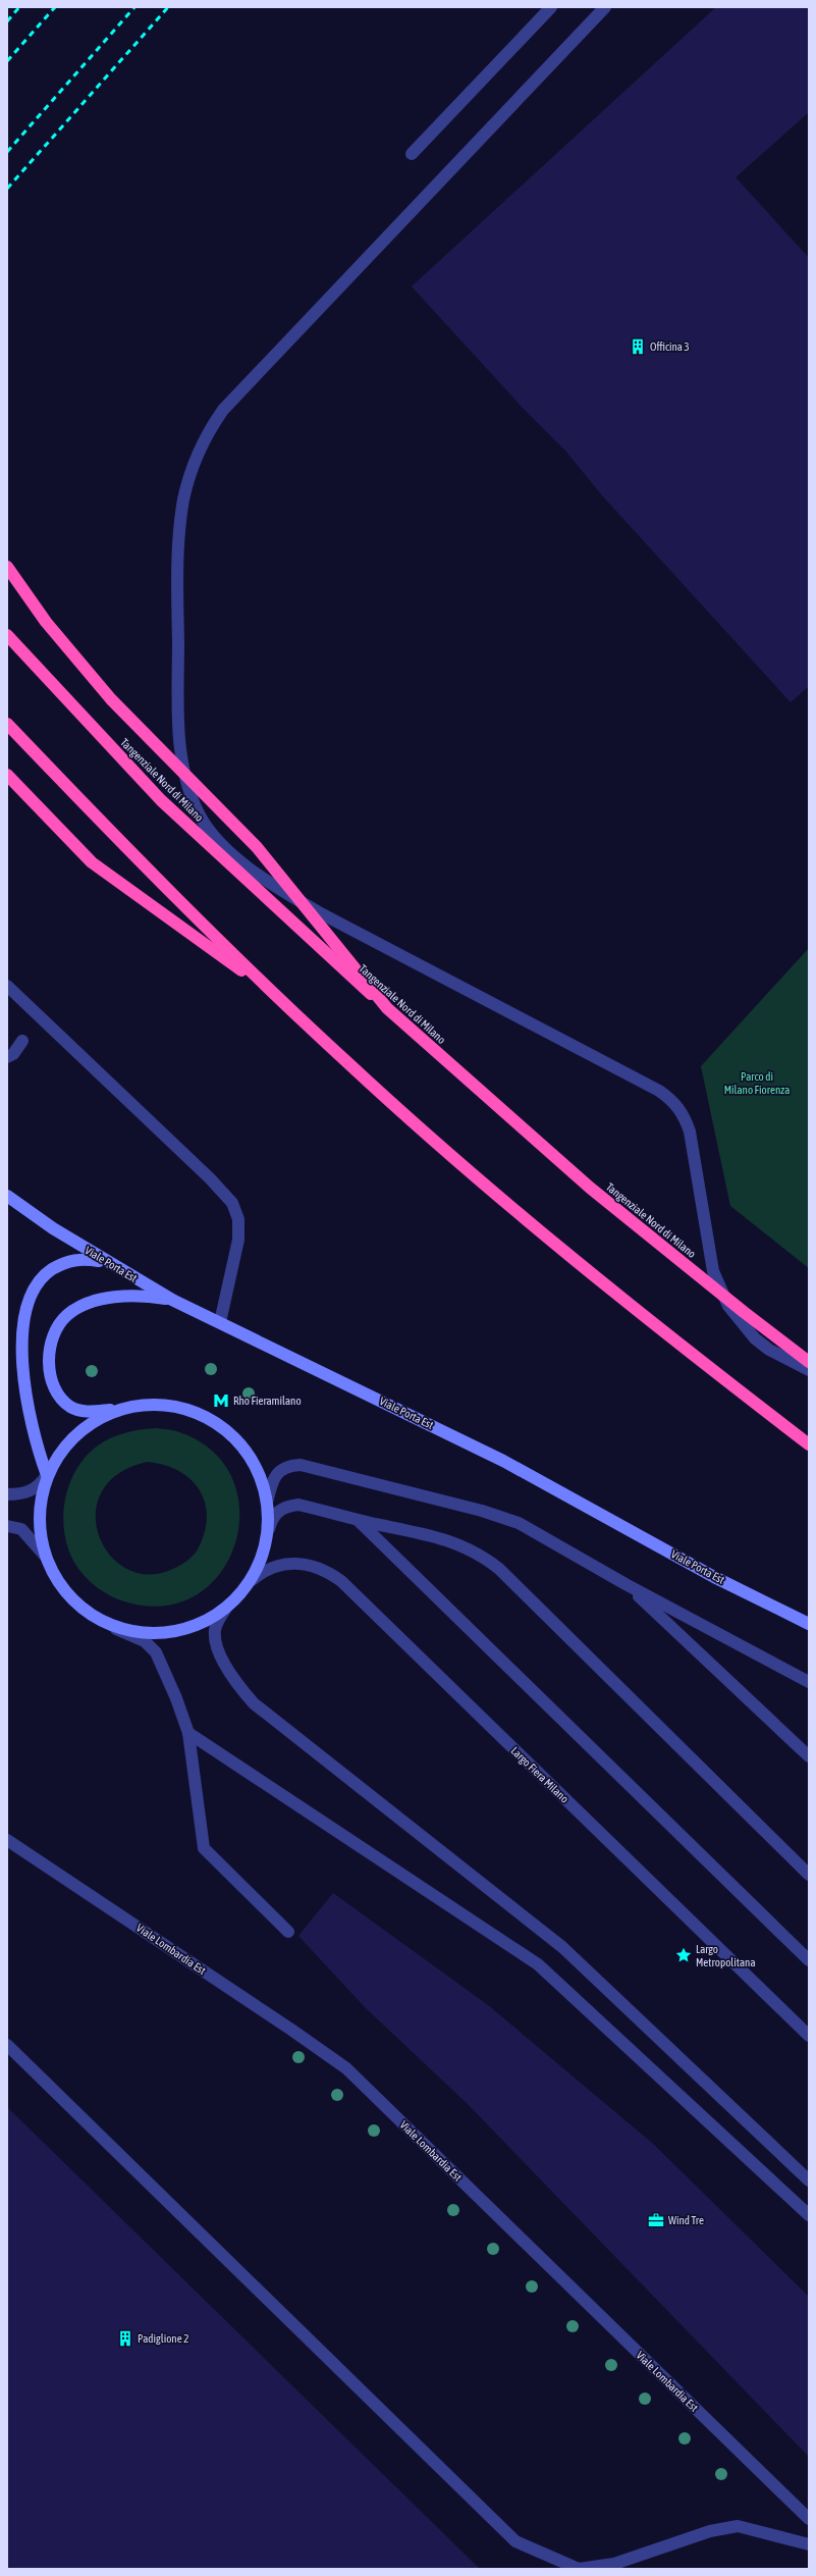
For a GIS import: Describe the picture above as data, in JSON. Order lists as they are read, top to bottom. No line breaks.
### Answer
{"streets":{"highway":["Tangenziale Nord di Milano"],"street":["Viale Porta Est"],"lane":["Largo Fiera Milano","Viale Lombardia Est"]},"parks":["Parco di Milano Fiorenza"],"places":{"building":["Officina 3","Padiglione 2"],"metro station":["Rho Fieramilano"],"place":["Largo Metropolitana"],"office":["Wind Tre"]}}
